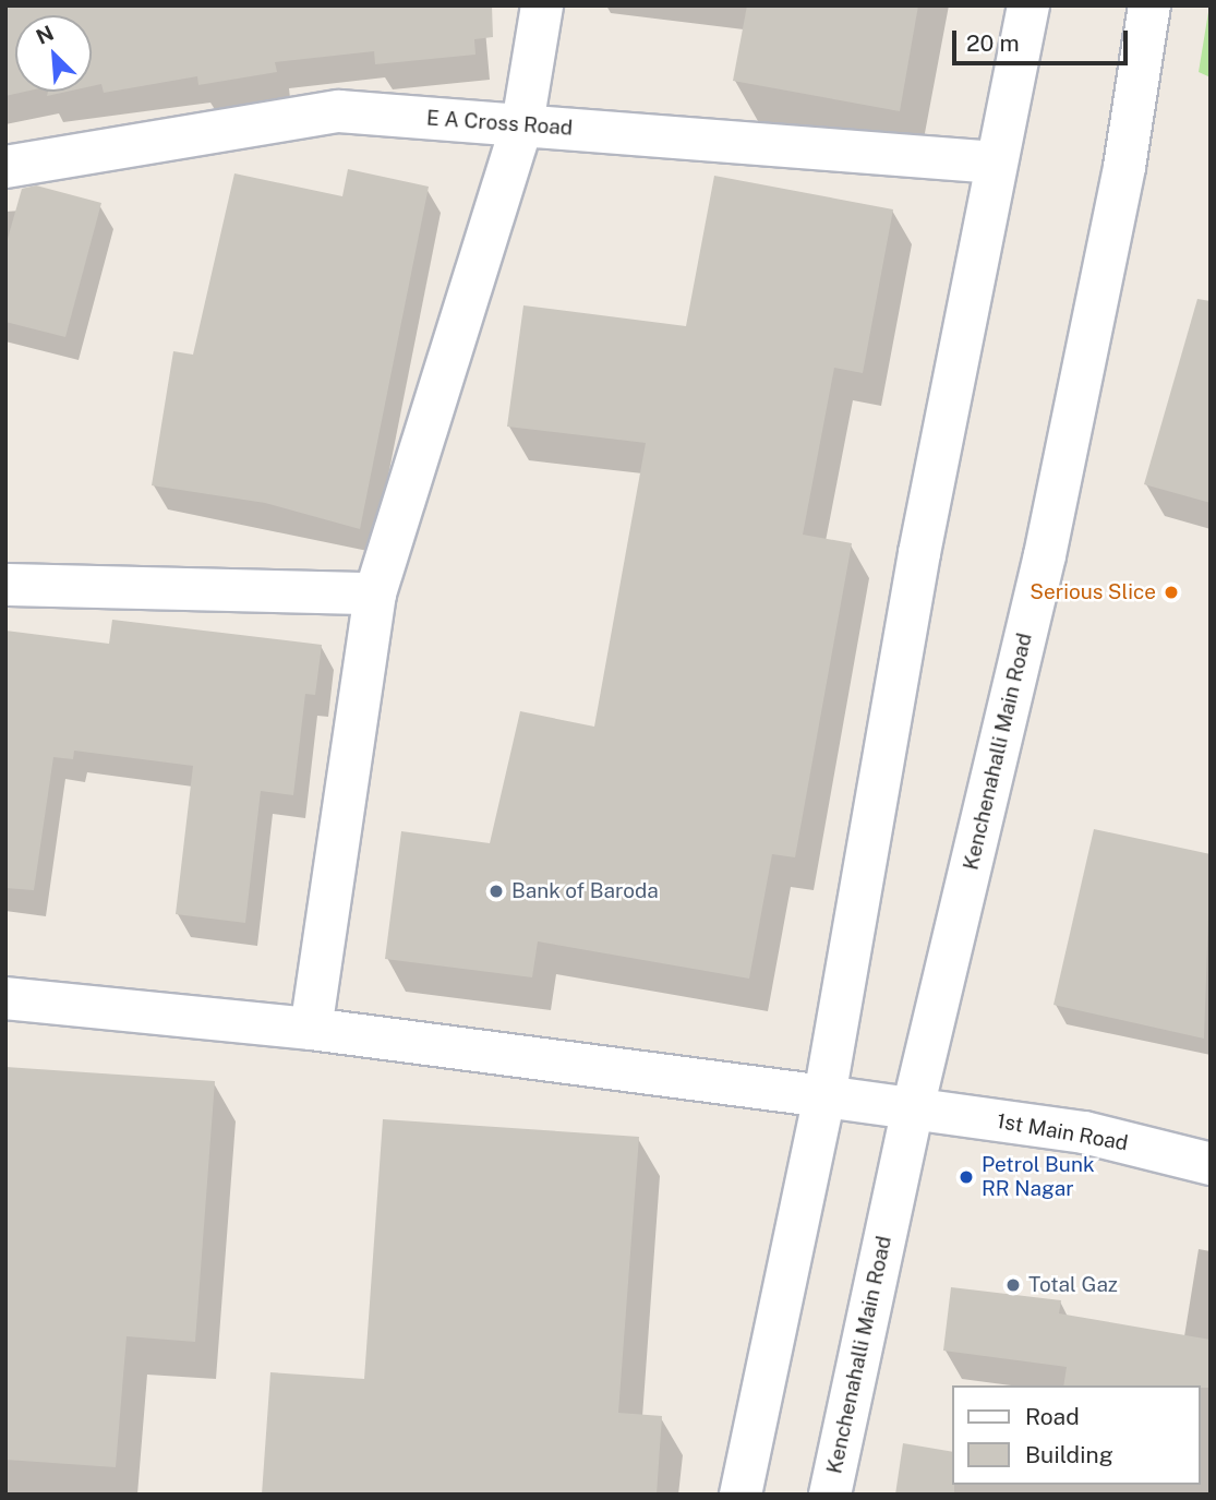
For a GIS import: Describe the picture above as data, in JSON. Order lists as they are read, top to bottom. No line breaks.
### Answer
{"streets":{"street":["E A Cross Road","Kenchenahalli Main Road","1st Main Road"]},"crossings":[["Kenchenahalli Main Road","1st Main Road"]],"places":["Serious Slice","Bank of Baroda","Petrol Bunk RR Nagar","Total Gaz"],"legend":["Road","Building"],"scale_bar":"20 m","north":"top left"}
